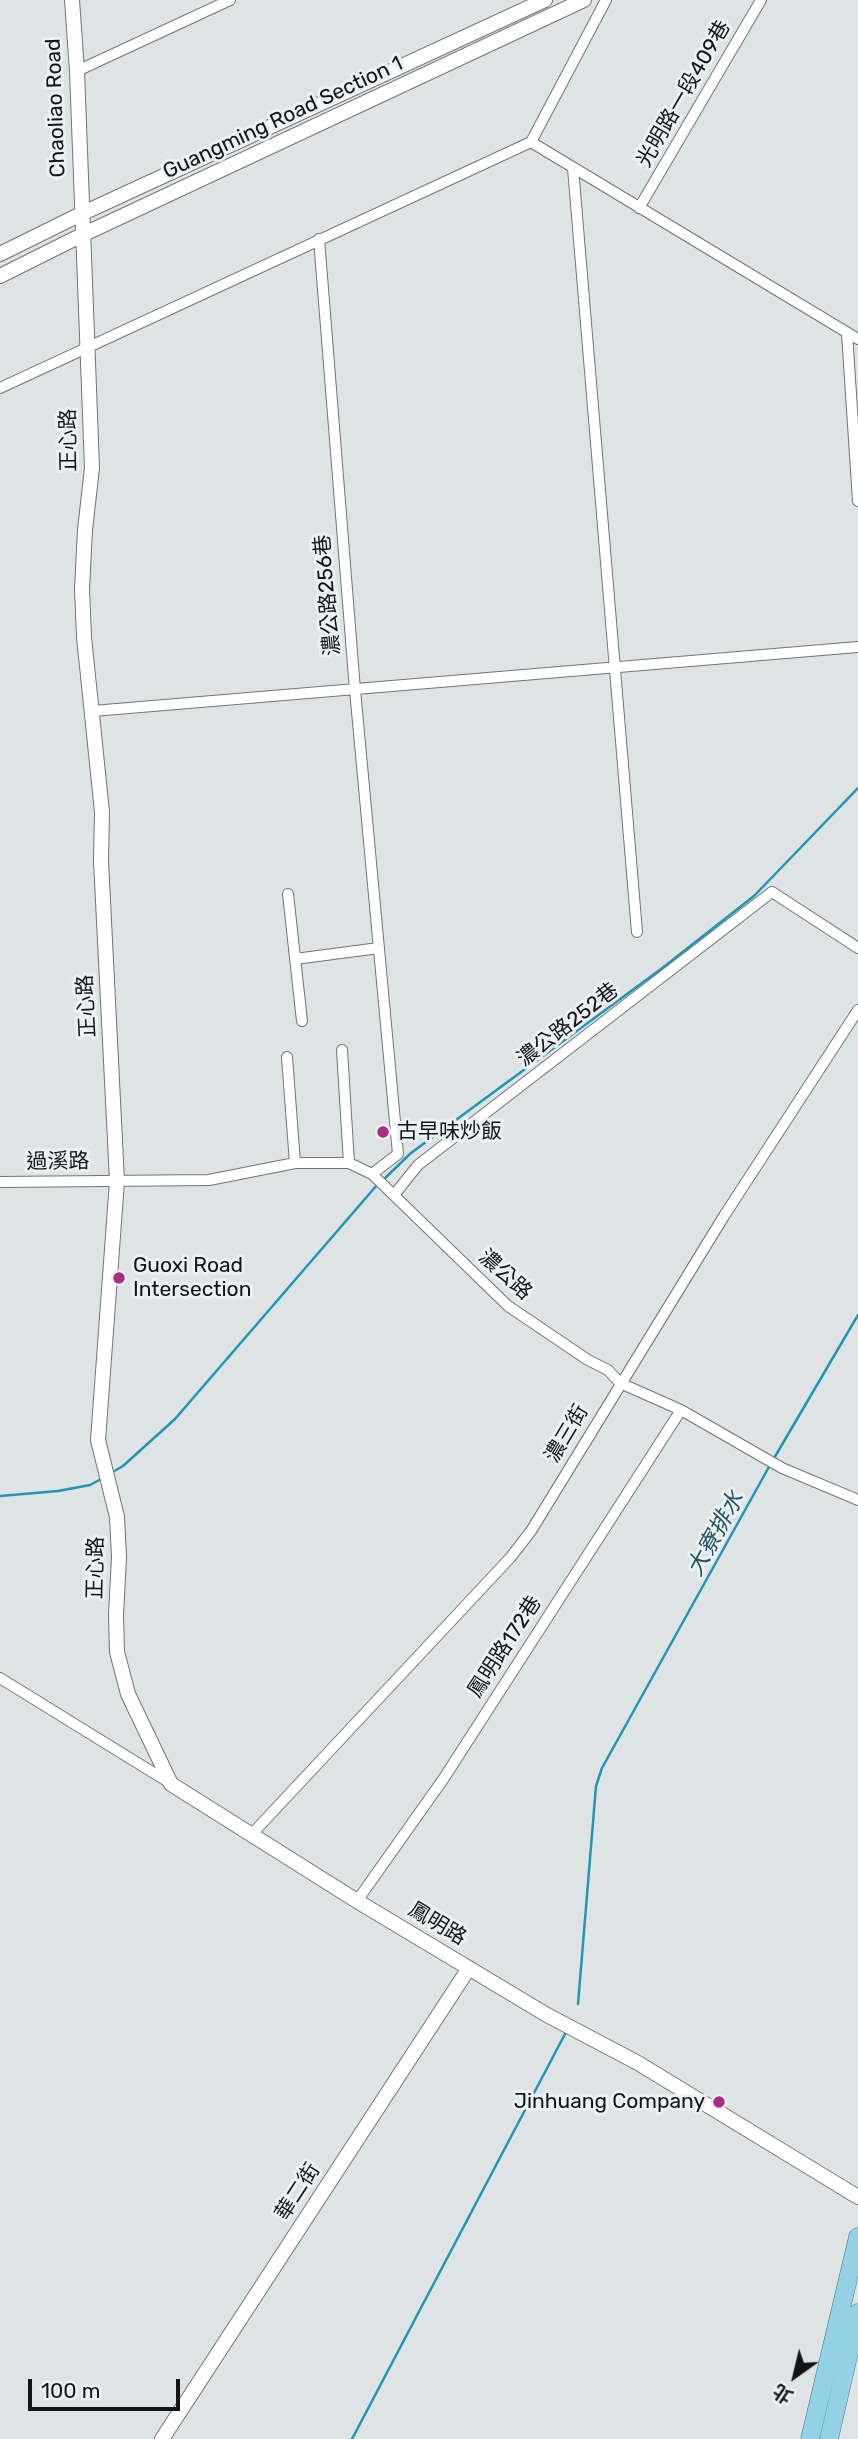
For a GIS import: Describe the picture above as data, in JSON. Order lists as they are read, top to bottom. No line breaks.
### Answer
{"streets":{"street":["光明路一段409巷","Chaoliao Road","Guangming Road Section 1","正心路","濃公路256巷","濃公路252巷","過溪路","濃公路","濃三街","鳳明路172巷","鳳明路","華二街"]},"crossings":[["Chaoliao Road","Guangming Road Section 1"],["Chaoliao Road","正心路"],["Guangming Road Section 1","正心路"],["正心路","過溪路"],["正心路","濃公路"],["正心路","鳳明路"],["濃公路256巷","濃公路"],["濃公路252巷","濃公路"],["過溪路","濃公路"],["濃公路","濃三街"],["濃公路","鳳明路172巷"],["濃三街","鳳明路"],["鳳明路172巷","鳳明路"],["鳳明路","華二街"]],"water":["大寮排水"],"places":["古早味炒飯","Guoxi Road Intersection","Jinhuang Company"],"scale_bar":"100 m","north":"bottom left"}
